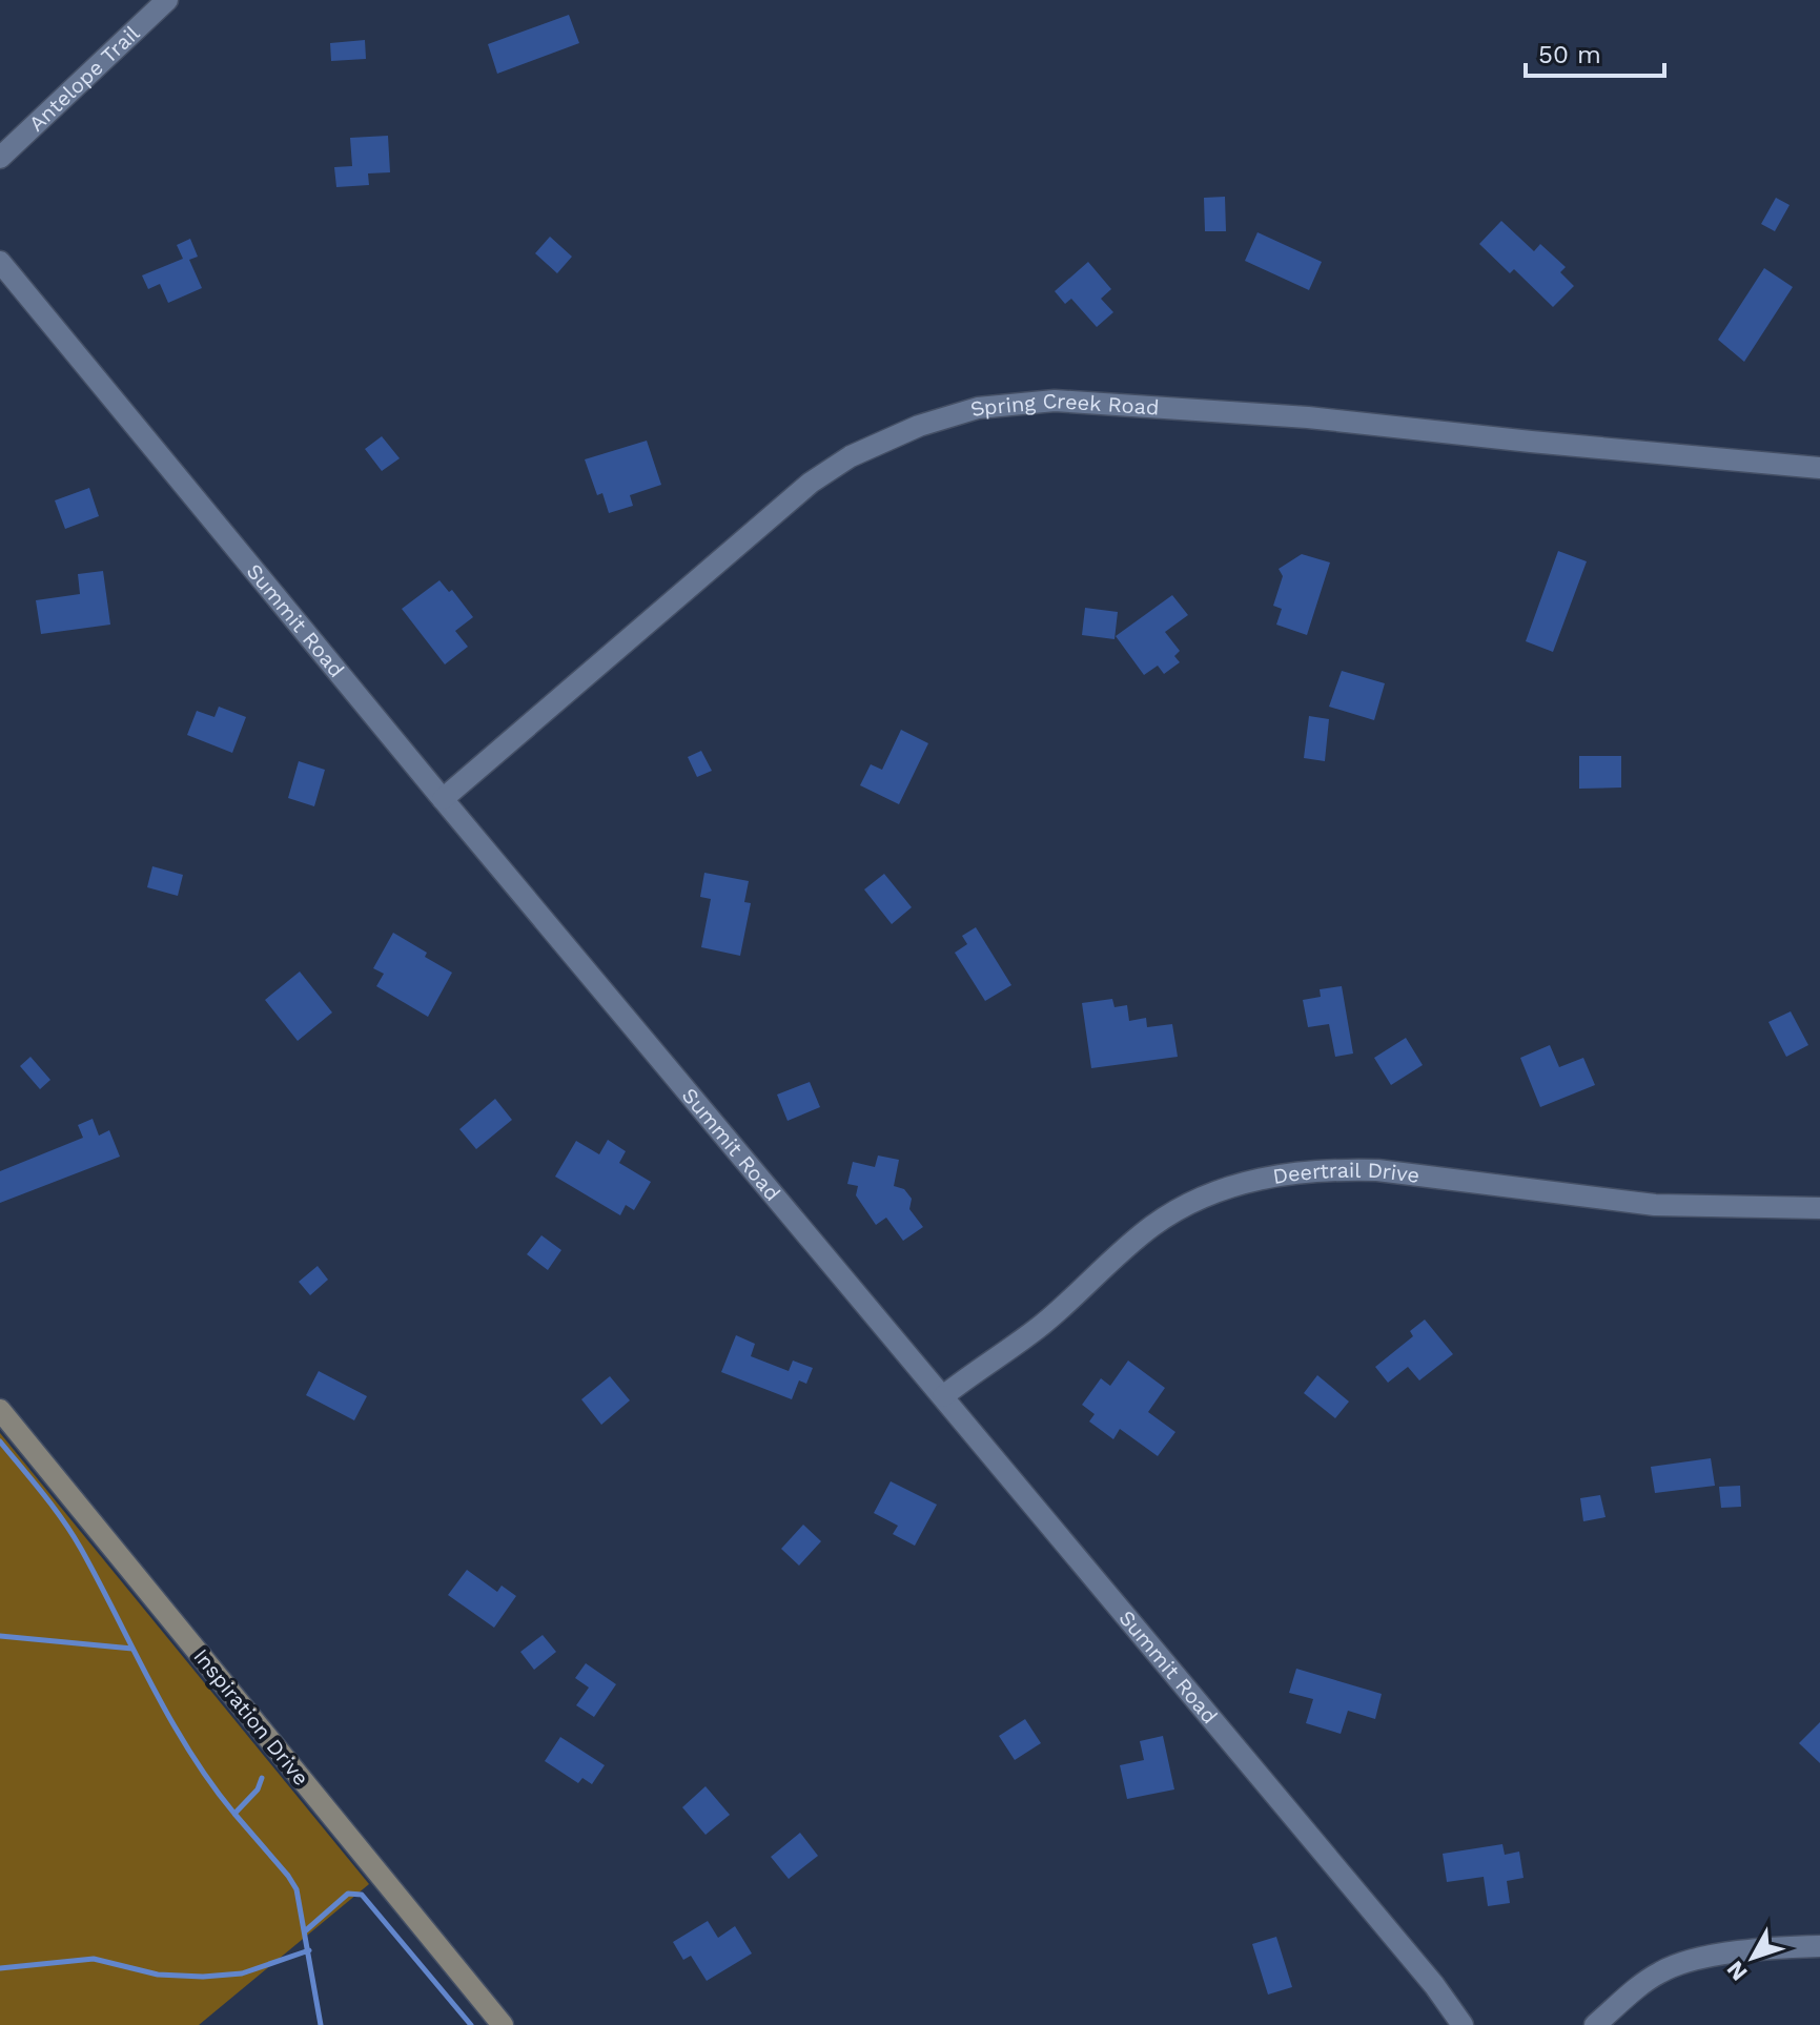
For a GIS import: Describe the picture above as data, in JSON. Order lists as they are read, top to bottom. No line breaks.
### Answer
{"streets":{"main road":["Inspiration Drive"],"street":["Antelope Trail","Spring Creek Road","Summit Road","Deertrail Drive"]},"crossings":[["Spring Creek Road","Summit Road"],["Summit Road","Deertrail Drive"]],"scale_bar":"50 m","north":"bottom left"}
